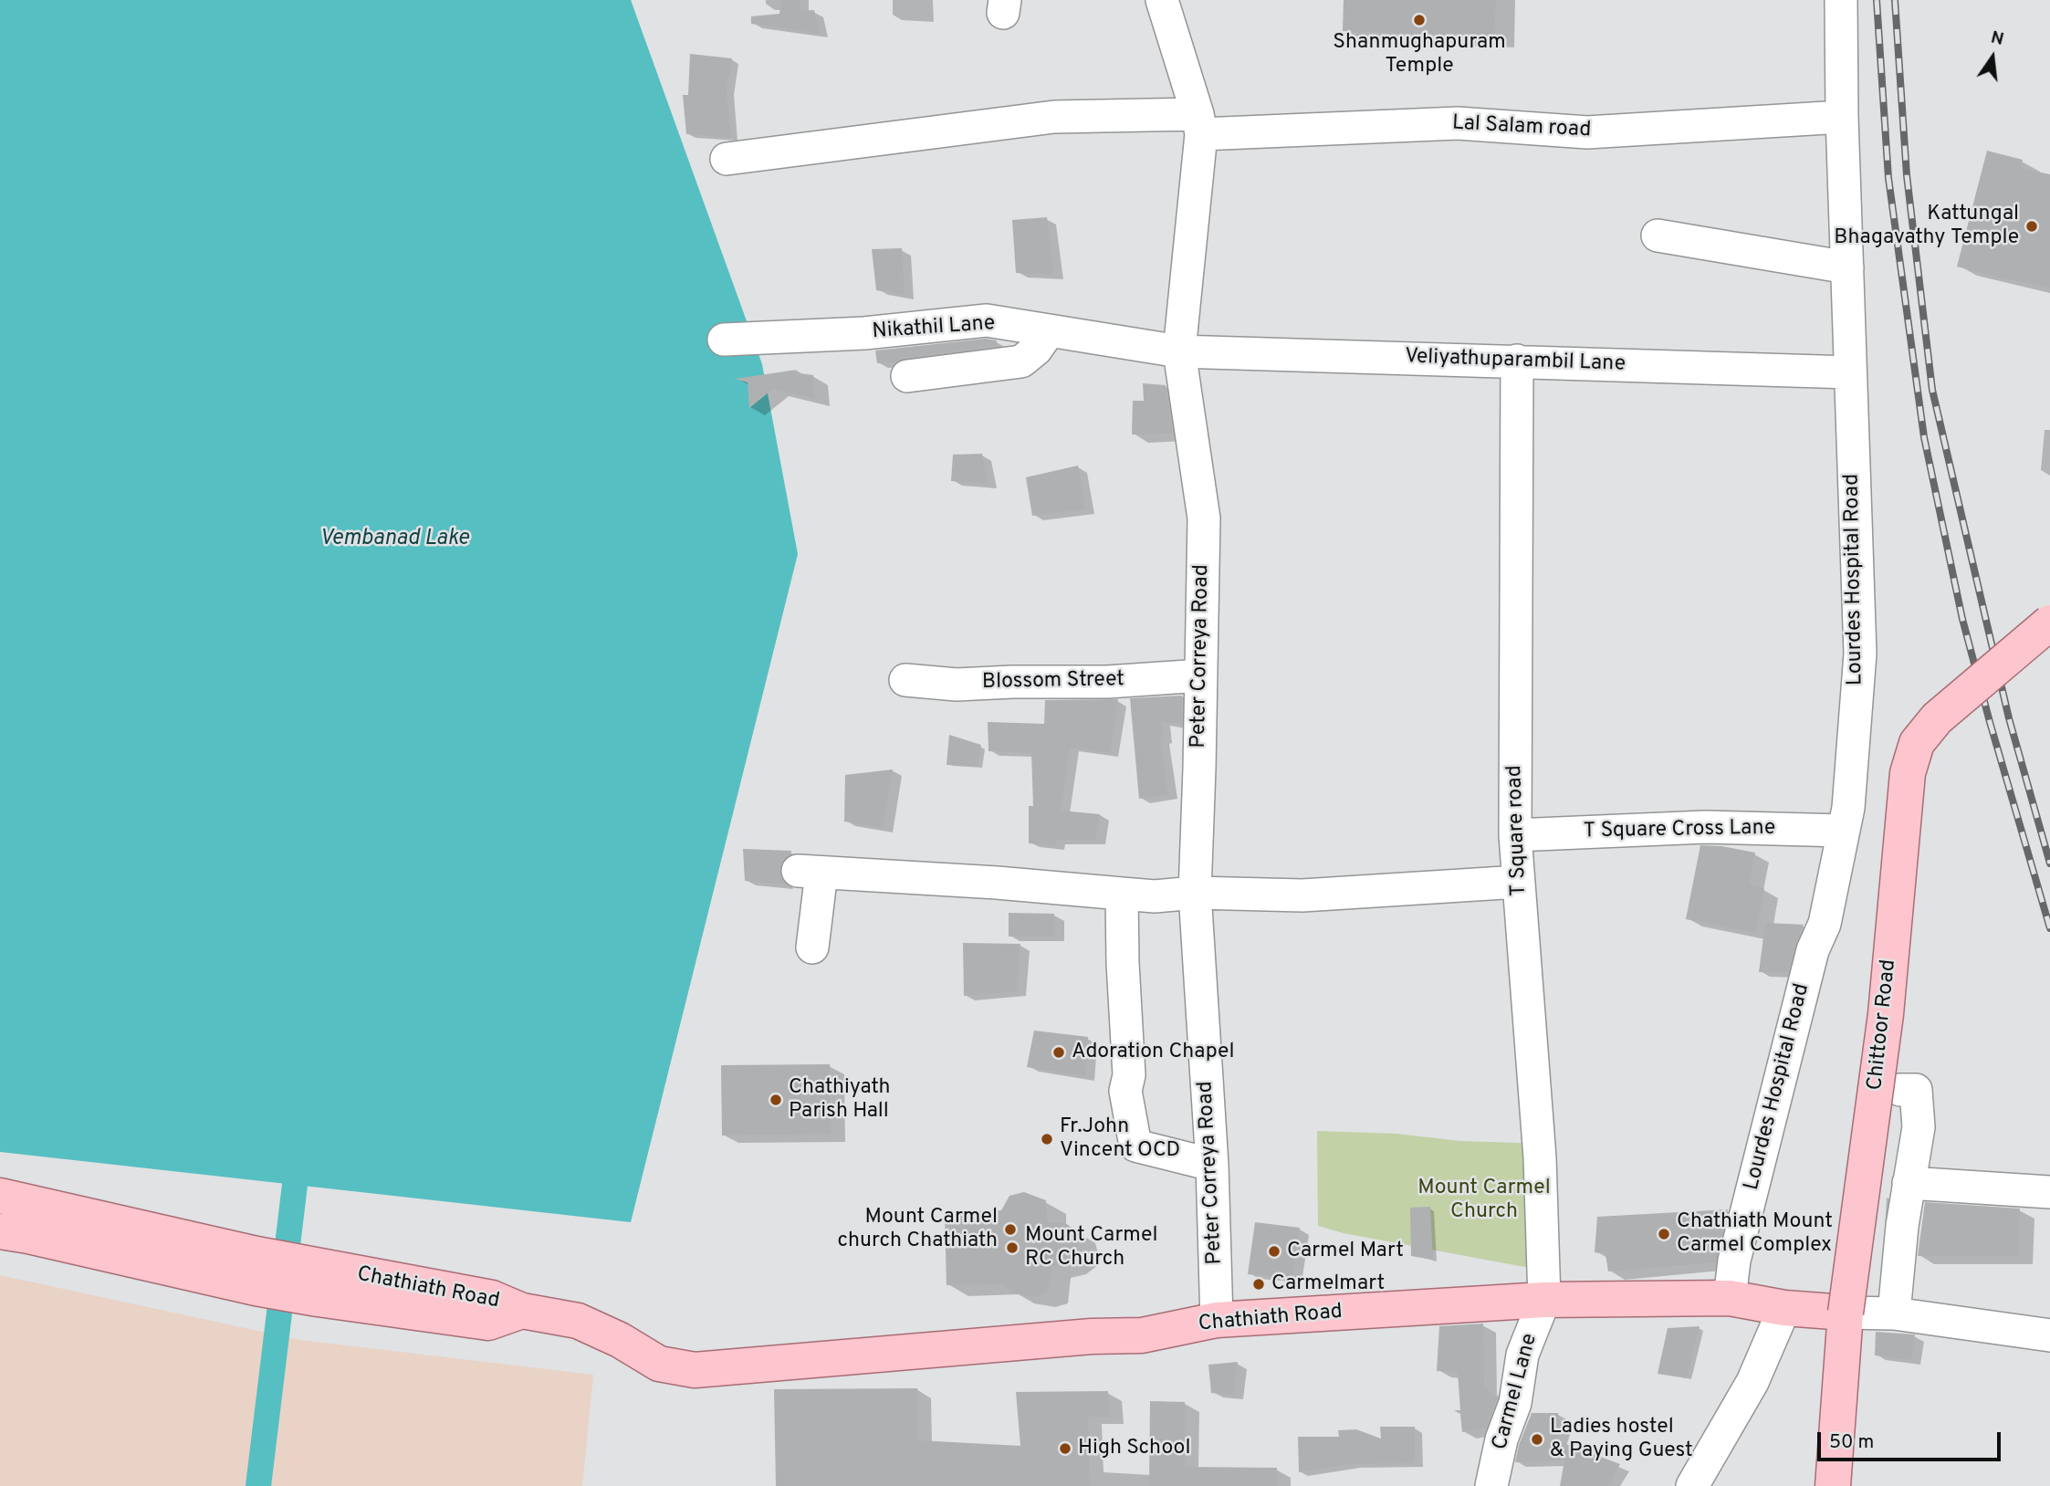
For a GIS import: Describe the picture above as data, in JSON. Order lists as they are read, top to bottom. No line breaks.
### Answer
{"streets":{"main road":["Chittoor Road","Chathiath Road"],"street":["Lal Salam road","Nikathil Lane","Veliyathuparambil Lane","Lourdes Hospital Road","Peter Correya Road","Blossom Street","T Square road","T Square Cross Lane","Carmel Lane"]},"crossings":[["Lal Salam road","Lourdes Hospital Road"],["Lal Salam road","Peter Correya Road"],["Nikathil Lane","Veliyathuparambil Lane"],["Nikathil Lane","Peter Correya Road"],["Veliyathuparambil Lane","Lourdes Hospital Road"],["Veliyathuparambil Lane","Peter Correya Road"],["Veliyathuparambil Lane","T Square road"],["Lourdes Hospital Road","T Square Cross Lane"],["Lourdes Hospital Road","Chathiath Road"],["Peter Correya Road","Blossom Street"],["Peter Correya Road","Chathiath Road"],["T Square road","T Square Cross Lane"],["T Square road","Chathiath Road"],["T Square road","Carmel Lane"],["Chittoor Road","Chathiath Road"],["Chathiath Road","Carmel Lane"]],"water":["Vembanad Lake"],"parks":["Mount Carmel Church"],"places":["Shanmughapuram Temple","Kattungal Bhagavathy Temple","Adoration Chapel","Chathiyath Parish Hall","Fr.John Vincent OCD","Mount Carmel church Chathiath","Chathiath Mount Carmel Complex","Mount Carmel RC Church","Carmel Mart","Carmelmart","Ladies hostel & Paying Guest","High School"],"scale_bar":"50 m","north":"top"}
